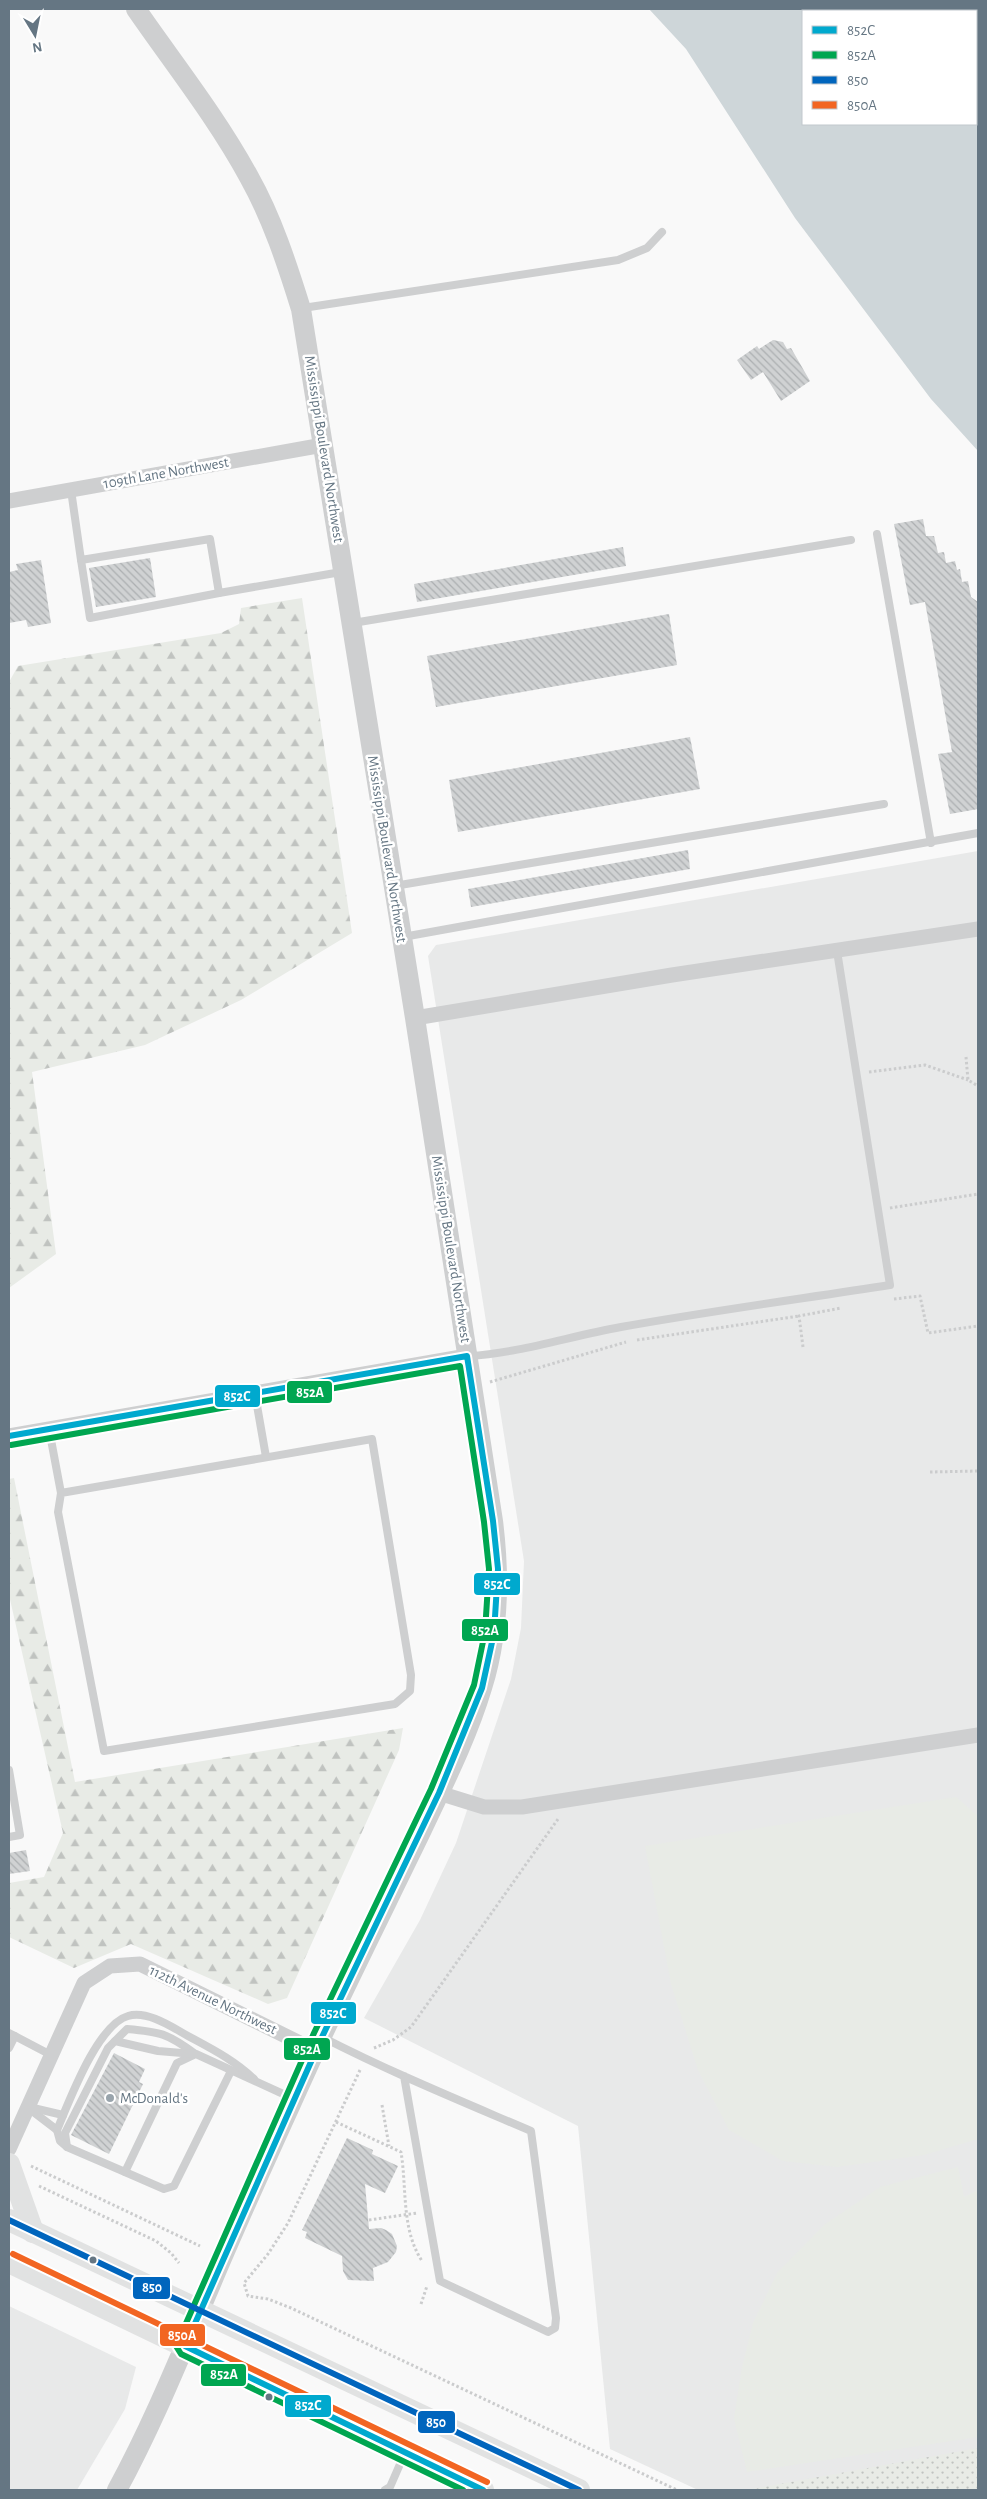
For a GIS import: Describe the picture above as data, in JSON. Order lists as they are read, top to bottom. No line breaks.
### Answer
{"streets":{"street":["Mississippi Boulevard Northwest","109th Lane Northwest","112th Avenue Northwest"]},"crossings":[["Mississippi Boulevard Northwest","109th Lane Northwest"],["Mississippi Boulevard Northwest","112th Avenue Northwest"]],"places":["McDonald's"],"lines":["transit line 852C","transit line 852A","transit line 850","transit line 850A"],"legend":["852C","852A","850","850A"],"north":"bottom"}
